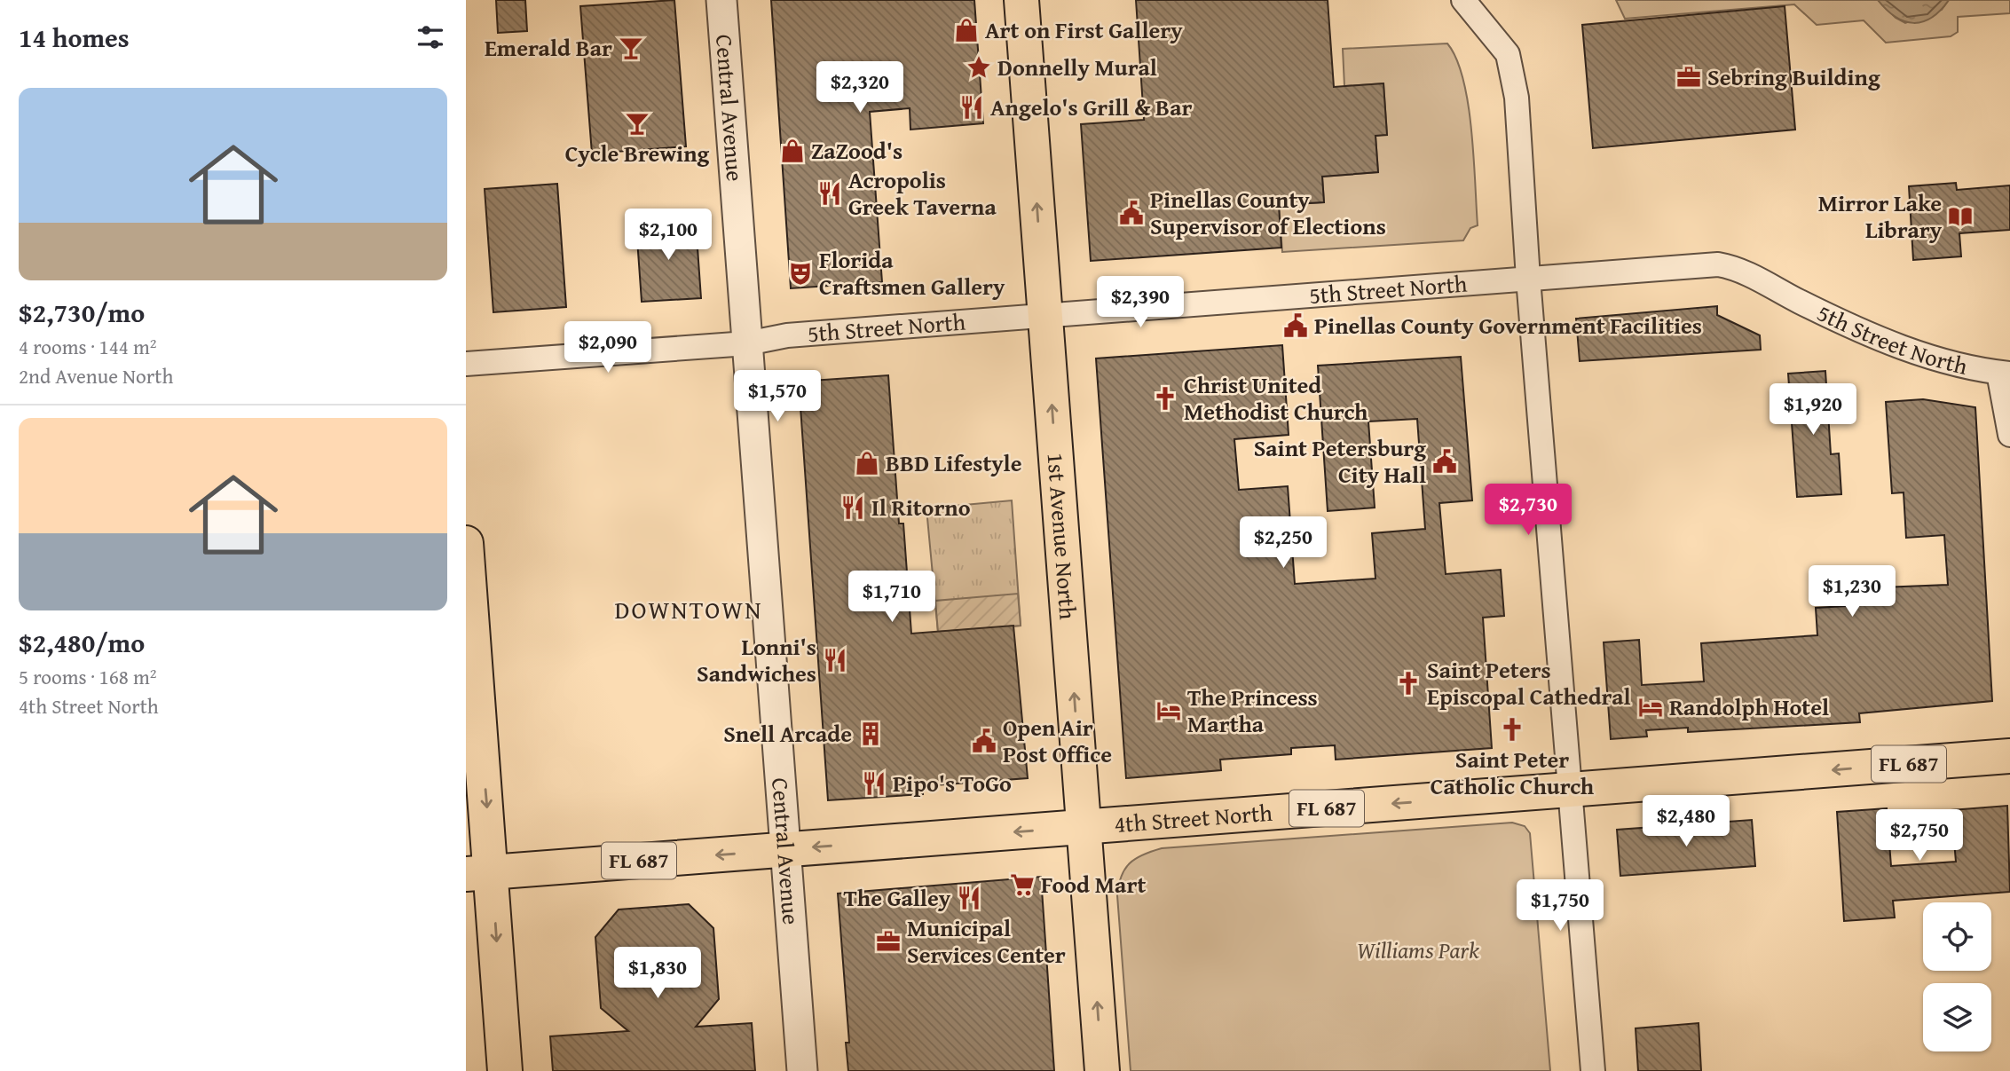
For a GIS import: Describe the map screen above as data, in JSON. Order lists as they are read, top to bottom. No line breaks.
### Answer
{"streets":{"main road":["1st Avenue North","FL 687","4th Street North"],"street":["Central Avenue","5th Street North"]},"crossings":[["Central Avenue","5th Street North"],["Central Avenue","FL 687"],["Central Avenue","4th Street North"],["5th Street North","1st Avenue North"],["1st Avenue North","4th Street North"],["FL 687","4th Street North"]],"one_way":["1st Avenue North","4th Street North"],"districts":["DOWNTOWN"],"parks":["Williams Park"],"places":{"shop":["Art on First Gallery","ZaZood's","BBD Lifestyle"],"bar":["Emerald Bar","Cycle Brewing"],"place":["Donnelly Mural"],"office":["Sebring Building","Municipal Services Center"],"restaurant":["Angelo's Grill & Bar","Acropolis Greek Taverna","Il Ritorno","Lonni's Sandwiches","Pipo's ToGo","The Galley"],"public building":["Pinellas County Supervisor of Elections","Pinellas County Government Facilities","Saint Petersburg City Hall","Open Air Post Office"],"library":["Mirror Lake Library"],"theatre":["Florida Craftsmen Gallery"],"church":["Christ United Methodist Church","Saint Peters Episcopal Cathedral","Saint Peter Catholic Church"],"hotel":["Randolph Hotel","The Princess Martha"],"building":["Snell Arcade"],"supermarket":["Food Mart"]},"page":{"heading":"14 homes","price":["$2,320","$2,100","$2,390","$2,090","$1,570","$1,920","$2,730","$2,250","$1,230","$1,710","$2,480","$2,750","$1,750","$1,830"],"list":[{"name":"$2,730/mo","note":"4 rooms · 144 m² · 2nd Avenue North"},{"name":"$2,480/mo","note":"5 rooms · 168 m² · 4th Street North"}]}}
